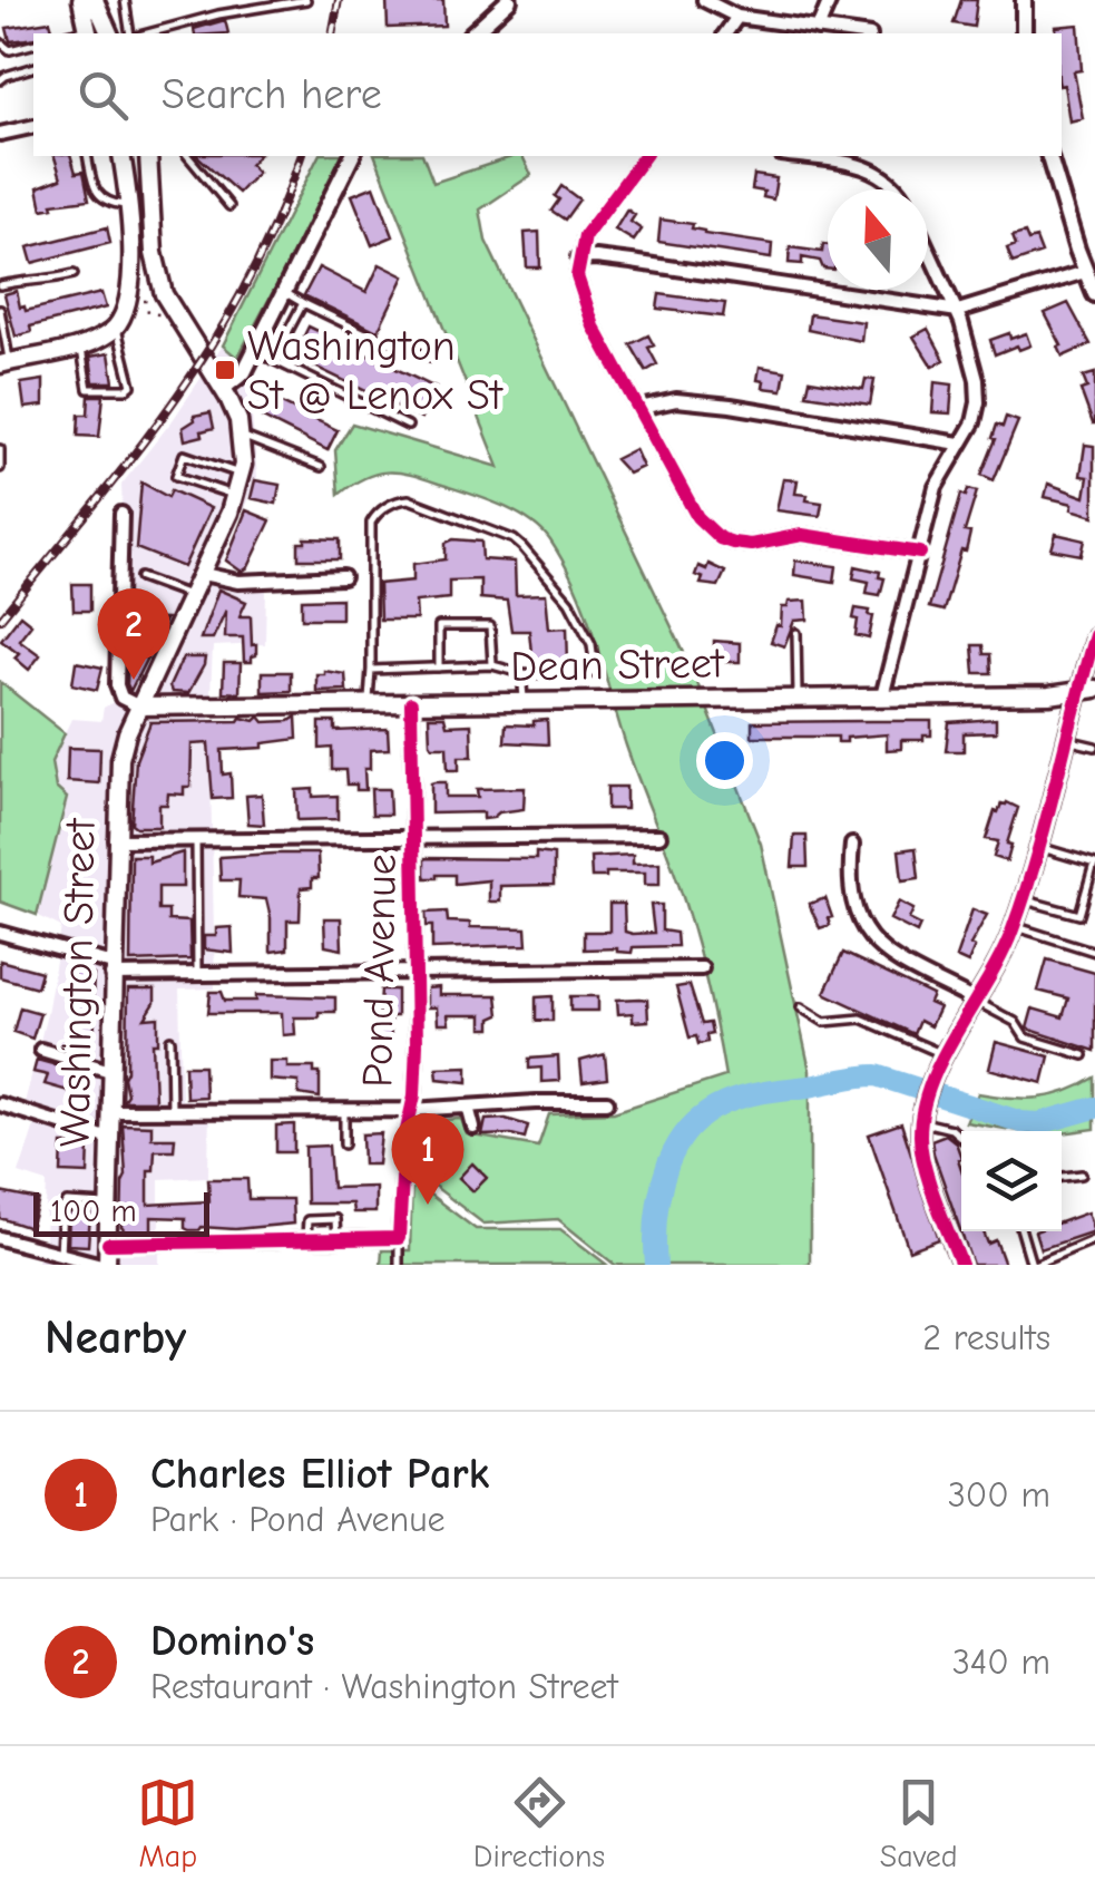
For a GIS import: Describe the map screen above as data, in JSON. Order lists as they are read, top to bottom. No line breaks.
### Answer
{"streets":{"main road":["Dean Street","Washington Street"],"street":["Pond Avenue"]},"crossings":[["Dean Street","Pond Avenue"],["Dean Street","Washington Street"]],"places":{"transit":["Washington St @ Lenox St"]},"scale_bar":"100 m","north":"top","page":{"search":"Search here","pins":["2","1"],"scale":"100 m","heading":["Nearby","2 results"],"list":[{"mark":"1","name":"Charles Elliot Park","note":"Park · Pond Avenue","value":"300 m"},{"mark":"2","name":"Domino's","note":"Restaurant · Washington Street","value":"340 m"}],"nav":["Map","Directions","Saved"]}}
